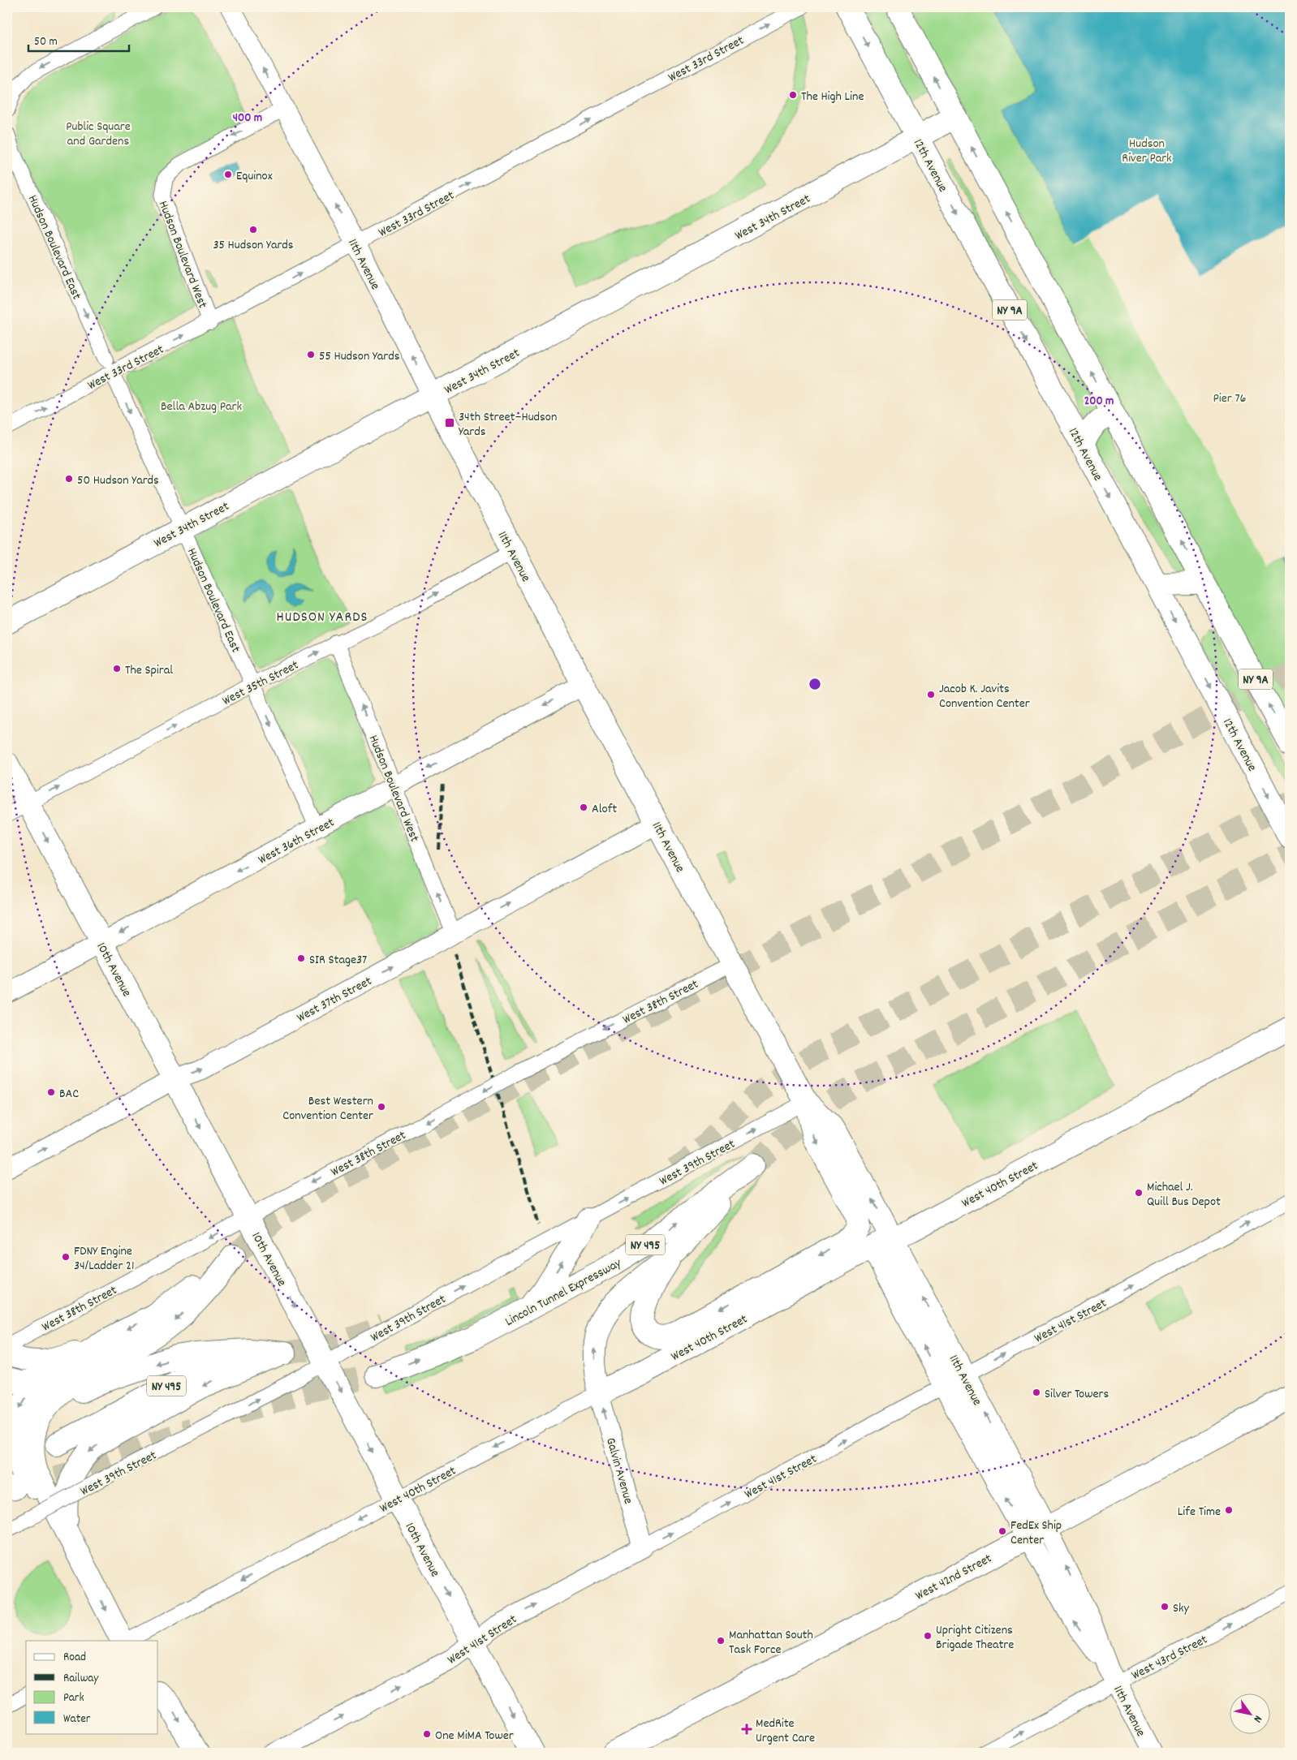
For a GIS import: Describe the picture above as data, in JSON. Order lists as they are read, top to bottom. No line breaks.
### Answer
{"streets":{"main road":["12th Avenue","West 34th Street","11th Avenue","NY 9A","West 36th Street","10th Avenue","West 37th Street","West 40th Street","NY 495","Lincoln Tunnel Expressway","West 41st Street","Galvin Avenue","West 42nd Street"],"street":["West 33rd Street","Hudson Boulevard East","Hudson Boulevard West","West 35th Street","West 38th Street","West 39th Street","West 43rd Street"]},"crossings":[["West 33rd Street","Hudson Boulevard East"],["West 33rd Street","Hudson Boulevard West"],["West 33rd Street","11th Avenue"],["12th Avenue","West 34th Street"],["West 34th Street","Hudson Boulevard East"],["West 34th Street","11th Avenue"],["West 34th Street","NY 9A"],["Hudson Boulevard East","West 35th Street"],["Hudson Boulevard East","West 36th Street"],["Hudson Boulevard West","11th Avenue"],["Hudson Boulevard West","West 35th Street"],["Hudson Boulevard West","West 36th Street"],["Hudson Boulevard West","West 37th Street"],["11th Avenue","West 35th Street"],["11th Avenue","West 36th Street"],["11th Avenue","West 37th Street"],["11th Avenue","West 38th Street"],["11th Avenue","West 39th Street"],["11th Avenue","West 40th Street"],["11th Avenue","West 41st Street"],["11th Avenue","West 42nd Street"],["11th Avenue","West 43rd Street"],["West 35th Street","10th Avenue"],["West 36th Street","10th Avenue"],["10th Avenue","West 37th Street"],["10th Avenue","West 38th Street"],["10th Avenue","West 39th Street"],["10th Avenue","West 40th Street"],["10th Avenue","West 41st Street"],["West 40th Street","Galvin Avenue"],["West 41st Street","Galvin Avenue"]],"one_way":["West 33rd Street","Hudson Boulevard East","11th Avenue","West 35th Street","West 36th Street","10th Avenue","West 37th Street","West 38th Street","West 39th Street","West 40th Street","West 41st Street","Galvin Avenue","West 43rd Street"],"districts":["HUDSON YARDS"],"parks":["Public Square and Gardens","Hudson River Park","Pier 76","Bella Abzug Park"],"places":{"other":["The High Line","Equinox","35 Hudson Yards","55 Hudson Yards","50 Hudson Yards","The Spiral","Jacob K. Javits Convention Center","Aloft","SIR Stage37","BAC","Best Western Convention Center","Michael J. Quill Bus Depot","FDNY Engine 34/Ladder 21","Silver Towers","Life Time","FedEx Ship Center","Sky","Upright Citizens Brigade Theatre","Manhattan South Task Force","One MiMA Tower"],"transit":["34th Street–Hudson Yards"],"health":["MedRite Urgent Care"]},"legend":["Road","Railway","Park","Water"],"scale_bar":"50 m","north":"bottom right","rings":["400 m","200 m"]}
